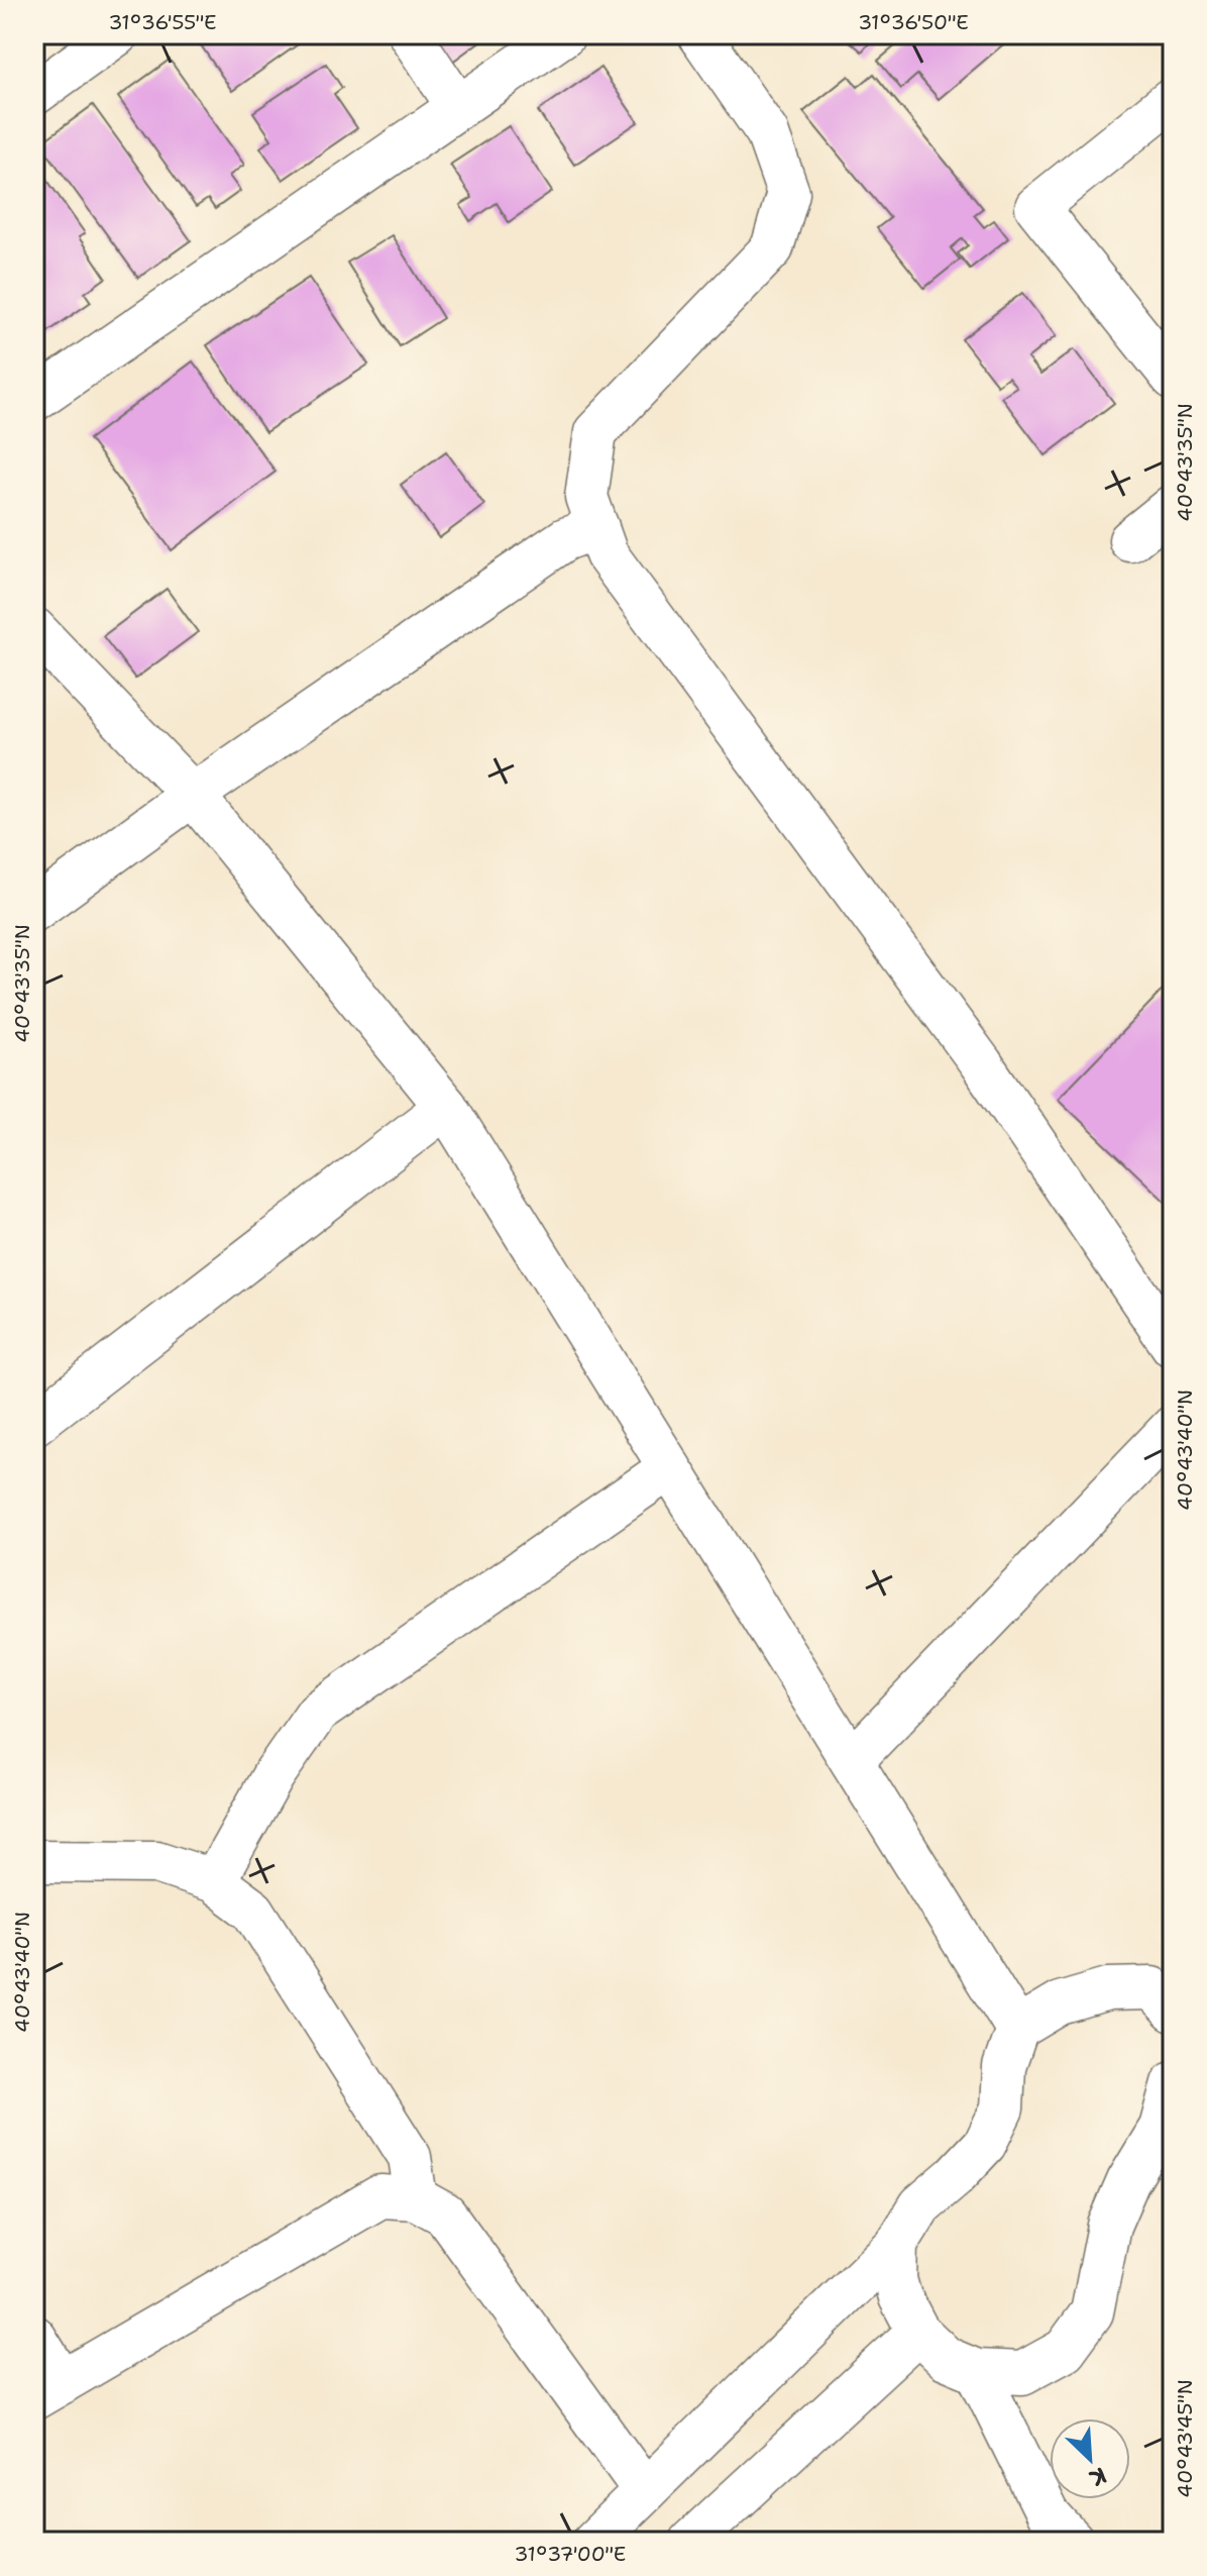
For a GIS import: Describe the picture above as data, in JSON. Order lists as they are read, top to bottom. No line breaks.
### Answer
{"north":"bottom right","coordinates":["31°36'55\"E","31°36'50\"E","40°43'35\"N","40°43'40\"N","40°43'45\"N","31°37'00\"E"]}
